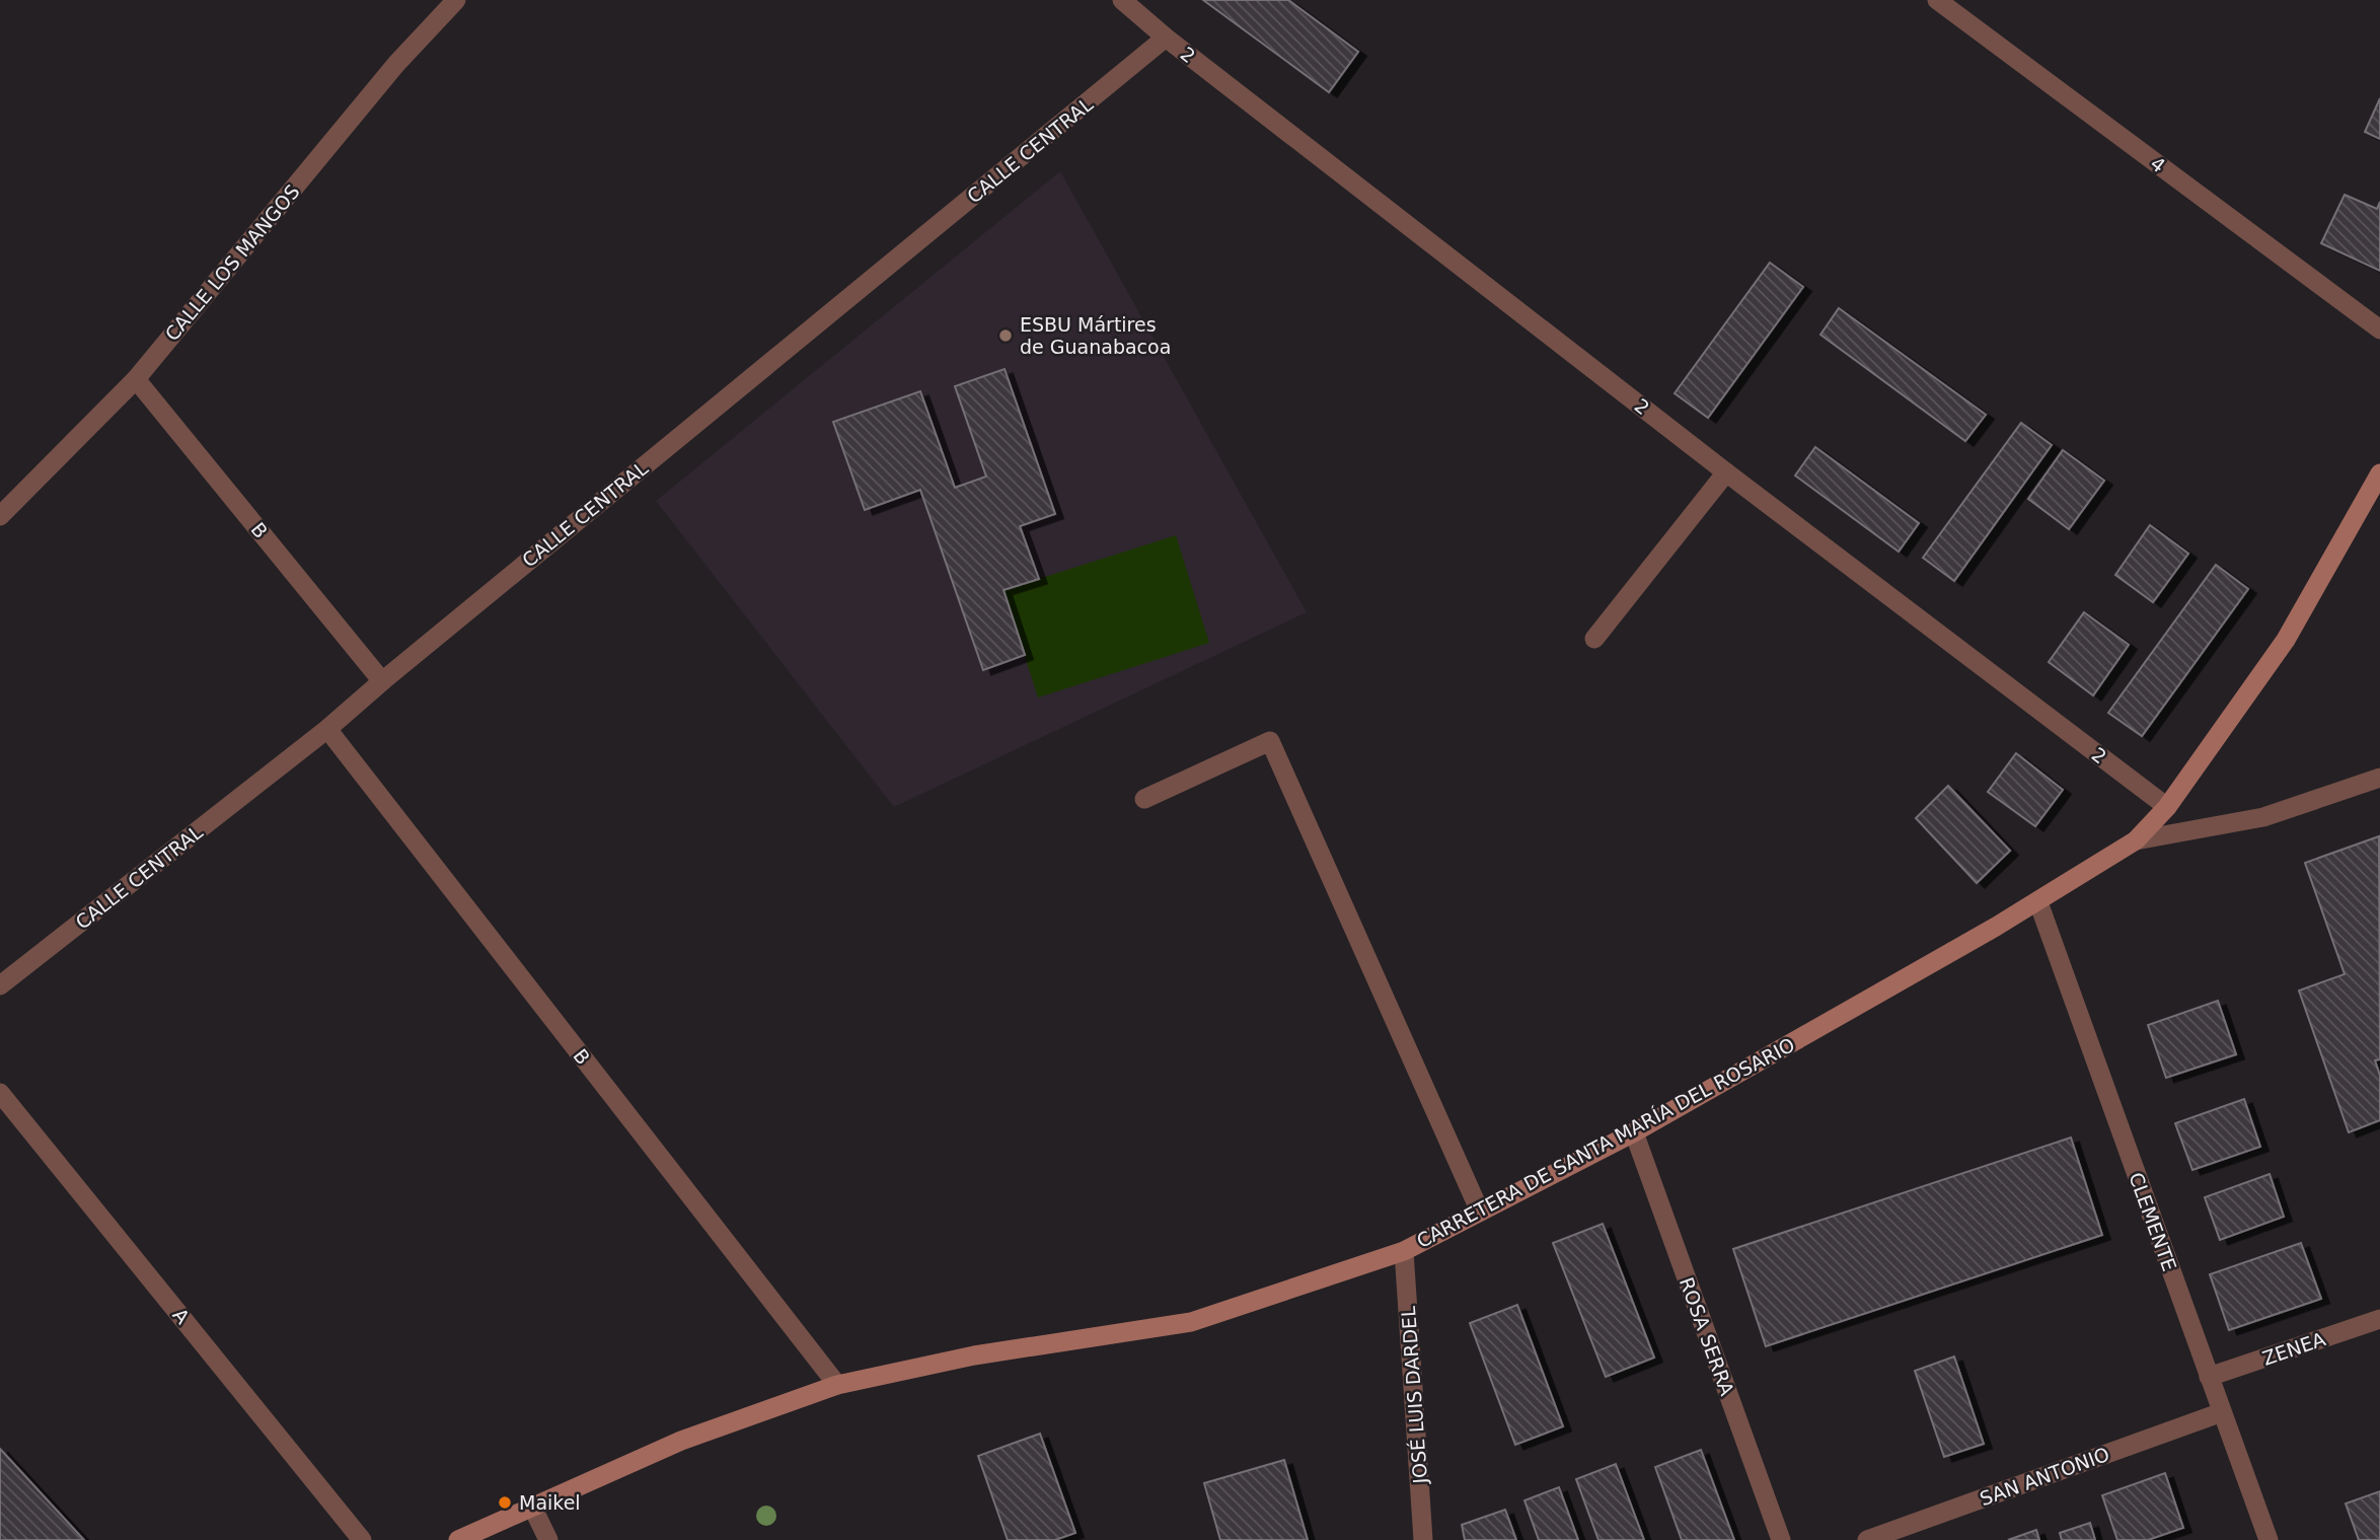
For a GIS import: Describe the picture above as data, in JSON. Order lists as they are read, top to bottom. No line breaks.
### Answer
{"streets":{"main road":["CARRETERA DE SANTA MARÍA DEL ROSARIO"],"street":["2","CALLE CENTRAL","4","CALLE LOS MANGOS","B","CLEMENTE","A","ROSA SERRA","ZENEA","JOSÉ LUIS DARDEL","SAN ANTONIO"]},"crossings":[["2","CALLE CENTRAL"],["2","CARRETERA DE SANTA MARÍA DEL ROSARIO"],["CALLE CENTRAL","B"],["CALLE LOS MANGOS","B"],["B","CARRETERA DE SANTA MARÍA DEL ROSARIO"],["CARRETERA DE SANTA MARÍA DEL ROSARIO","CLEMENTE"],["CARRETERA DE SANTA MARÍA DEL ROSARIO","ROSA SERRA"],["CARRETERA DE SANTA MARÍA DEL ROSARIO","JOSÉ LUIS DARDEL"],["CLEMENTE","ZENEA"],["CLEMENTE","SAN ANTONIO"]],"places":["ESBU Mártires de Guanabacoa","Maikel"]}
